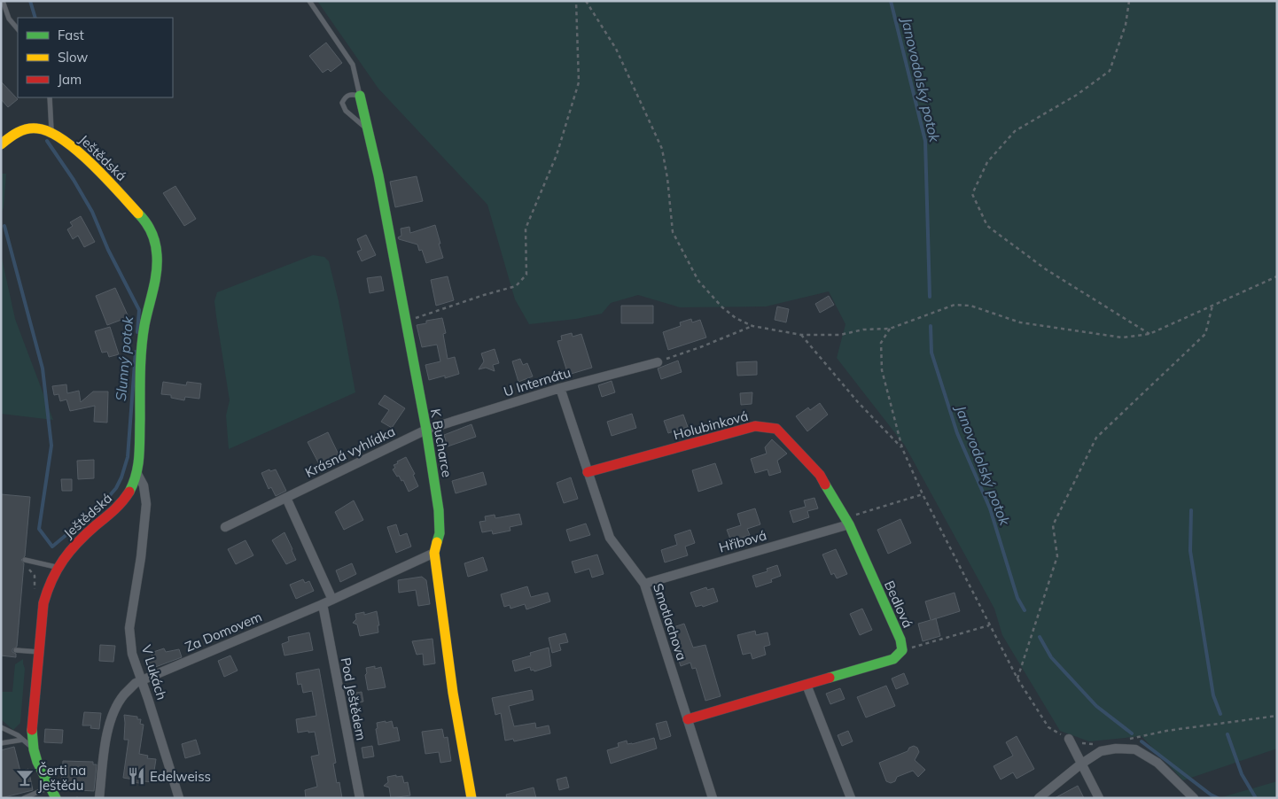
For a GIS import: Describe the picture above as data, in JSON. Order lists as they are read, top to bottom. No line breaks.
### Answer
{"streets":{"street":["Ještědská","U Internátu","Holubinková","K Bucharce","Krásná vyhlídka","Hřibová","Bedlová","Smotlachova","Za Domovem","V Lukách","Pod Ještědem"]},"crossings":[["Ještědská","V Lukách"],["U Internátu","K Bucharce"],["U Internátu","Krásná vyhlídka"],["U Internátu","Smotlachova"],["Holubinková","Hřibová"],["Holubinková","Bedlová"],["Holubinková","Smotlachova"],["K Bucharce","Krásná vyhlídka"],["K Bucharce","Za Domovem"],["Hřibová","Bedlová"],["Hřibová","Smotlachova"],["Za Domovem","V Lukách"],["Za Domovem","Pod Ještědem"]],"water":["Janovodolský potok","Slunný potok"],"places":{"restaurant":["Edelweiss"],"bar":["Čerti na Ještědu"]},"legend":["Fast","Slow","Jam"]}
